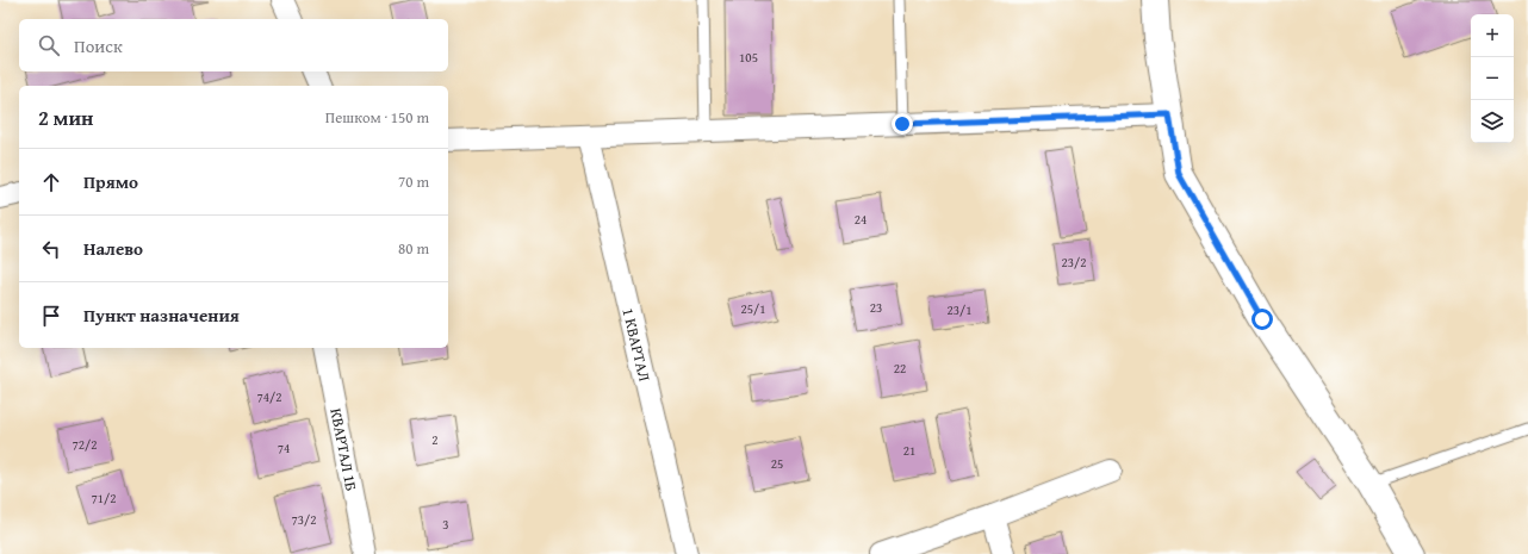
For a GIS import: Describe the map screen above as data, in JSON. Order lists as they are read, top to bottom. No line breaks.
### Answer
{"streets":{"street":["1 КВАРТАЛ","КВАРТАЛ 1Б"]},"house_numbers":["105","24","23/2","23","25/1","23/1","22","74/2","2","72/2","74","21","25","71/2","73/2","3"],"page":{"map_buttons":["+","−"],"search":"Поиск","heading":["2 мин","Пешком · 150 m"],"list":[["Прямо","70 m"],["Налево","80 m"],"Пункт назначения"]}}
